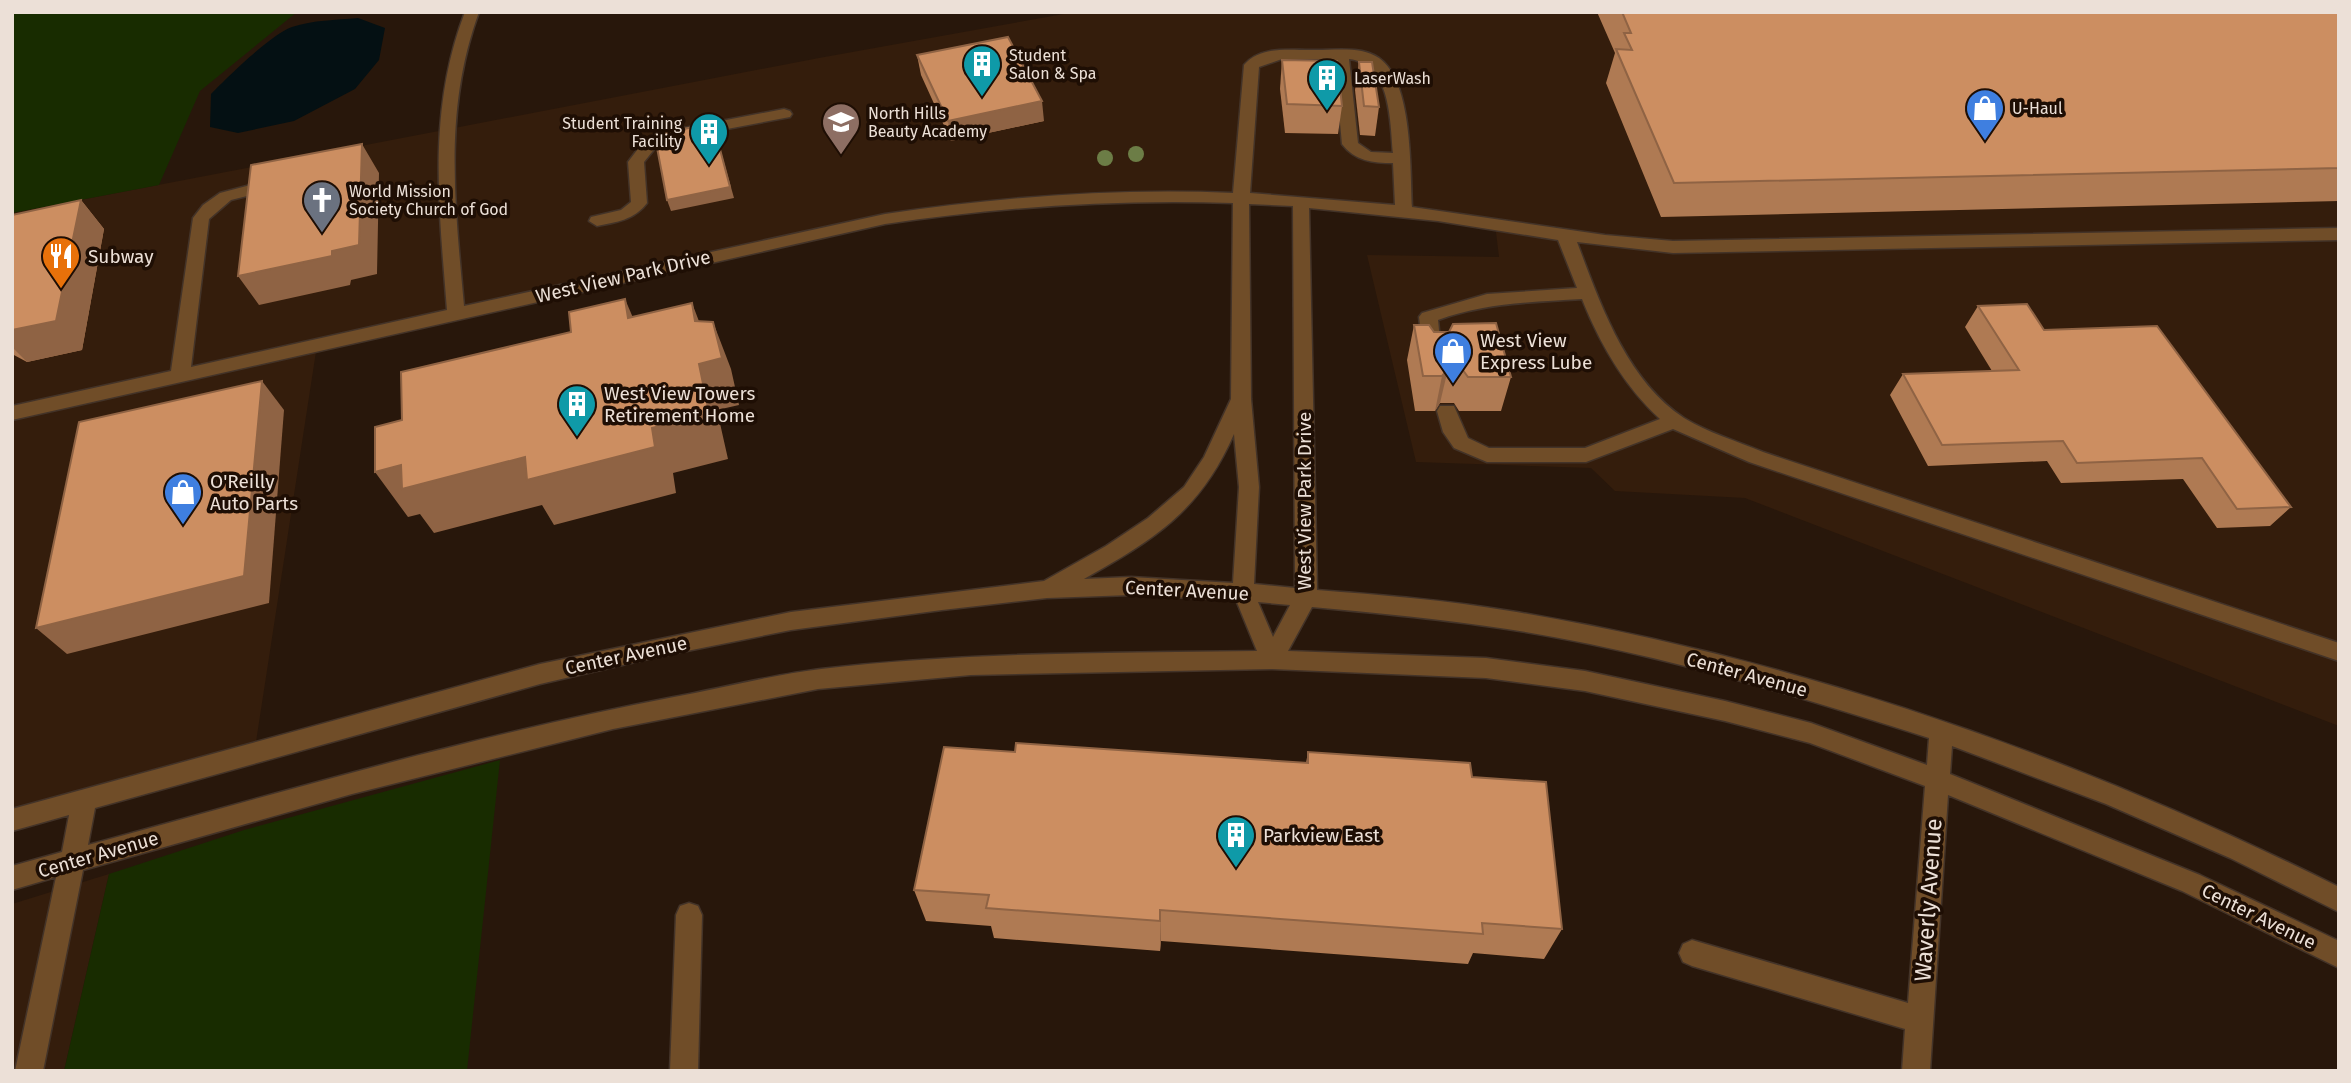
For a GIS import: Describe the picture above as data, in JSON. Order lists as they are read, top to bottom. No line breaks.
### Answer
{"streets":{"street":["West View Park Drive","Center Avenue","Waverly Avenue"]},"crossings":[["West View Park Drive","Center Avenue"],["Center Avenue","Waverly Avenue"]],"places":{"building":["Student Salon & Spa","LaserWash","Student Training Facility","West View Towers Retirement Home","Parkview East"],"shop":["U-Haul","West View Express Lube","O'Reilly Auto Parts"],"school or university":["North Hills Beauty Academy"],"church":["World Mission Society Church of God"],"restaurant":["Subway"]}}
